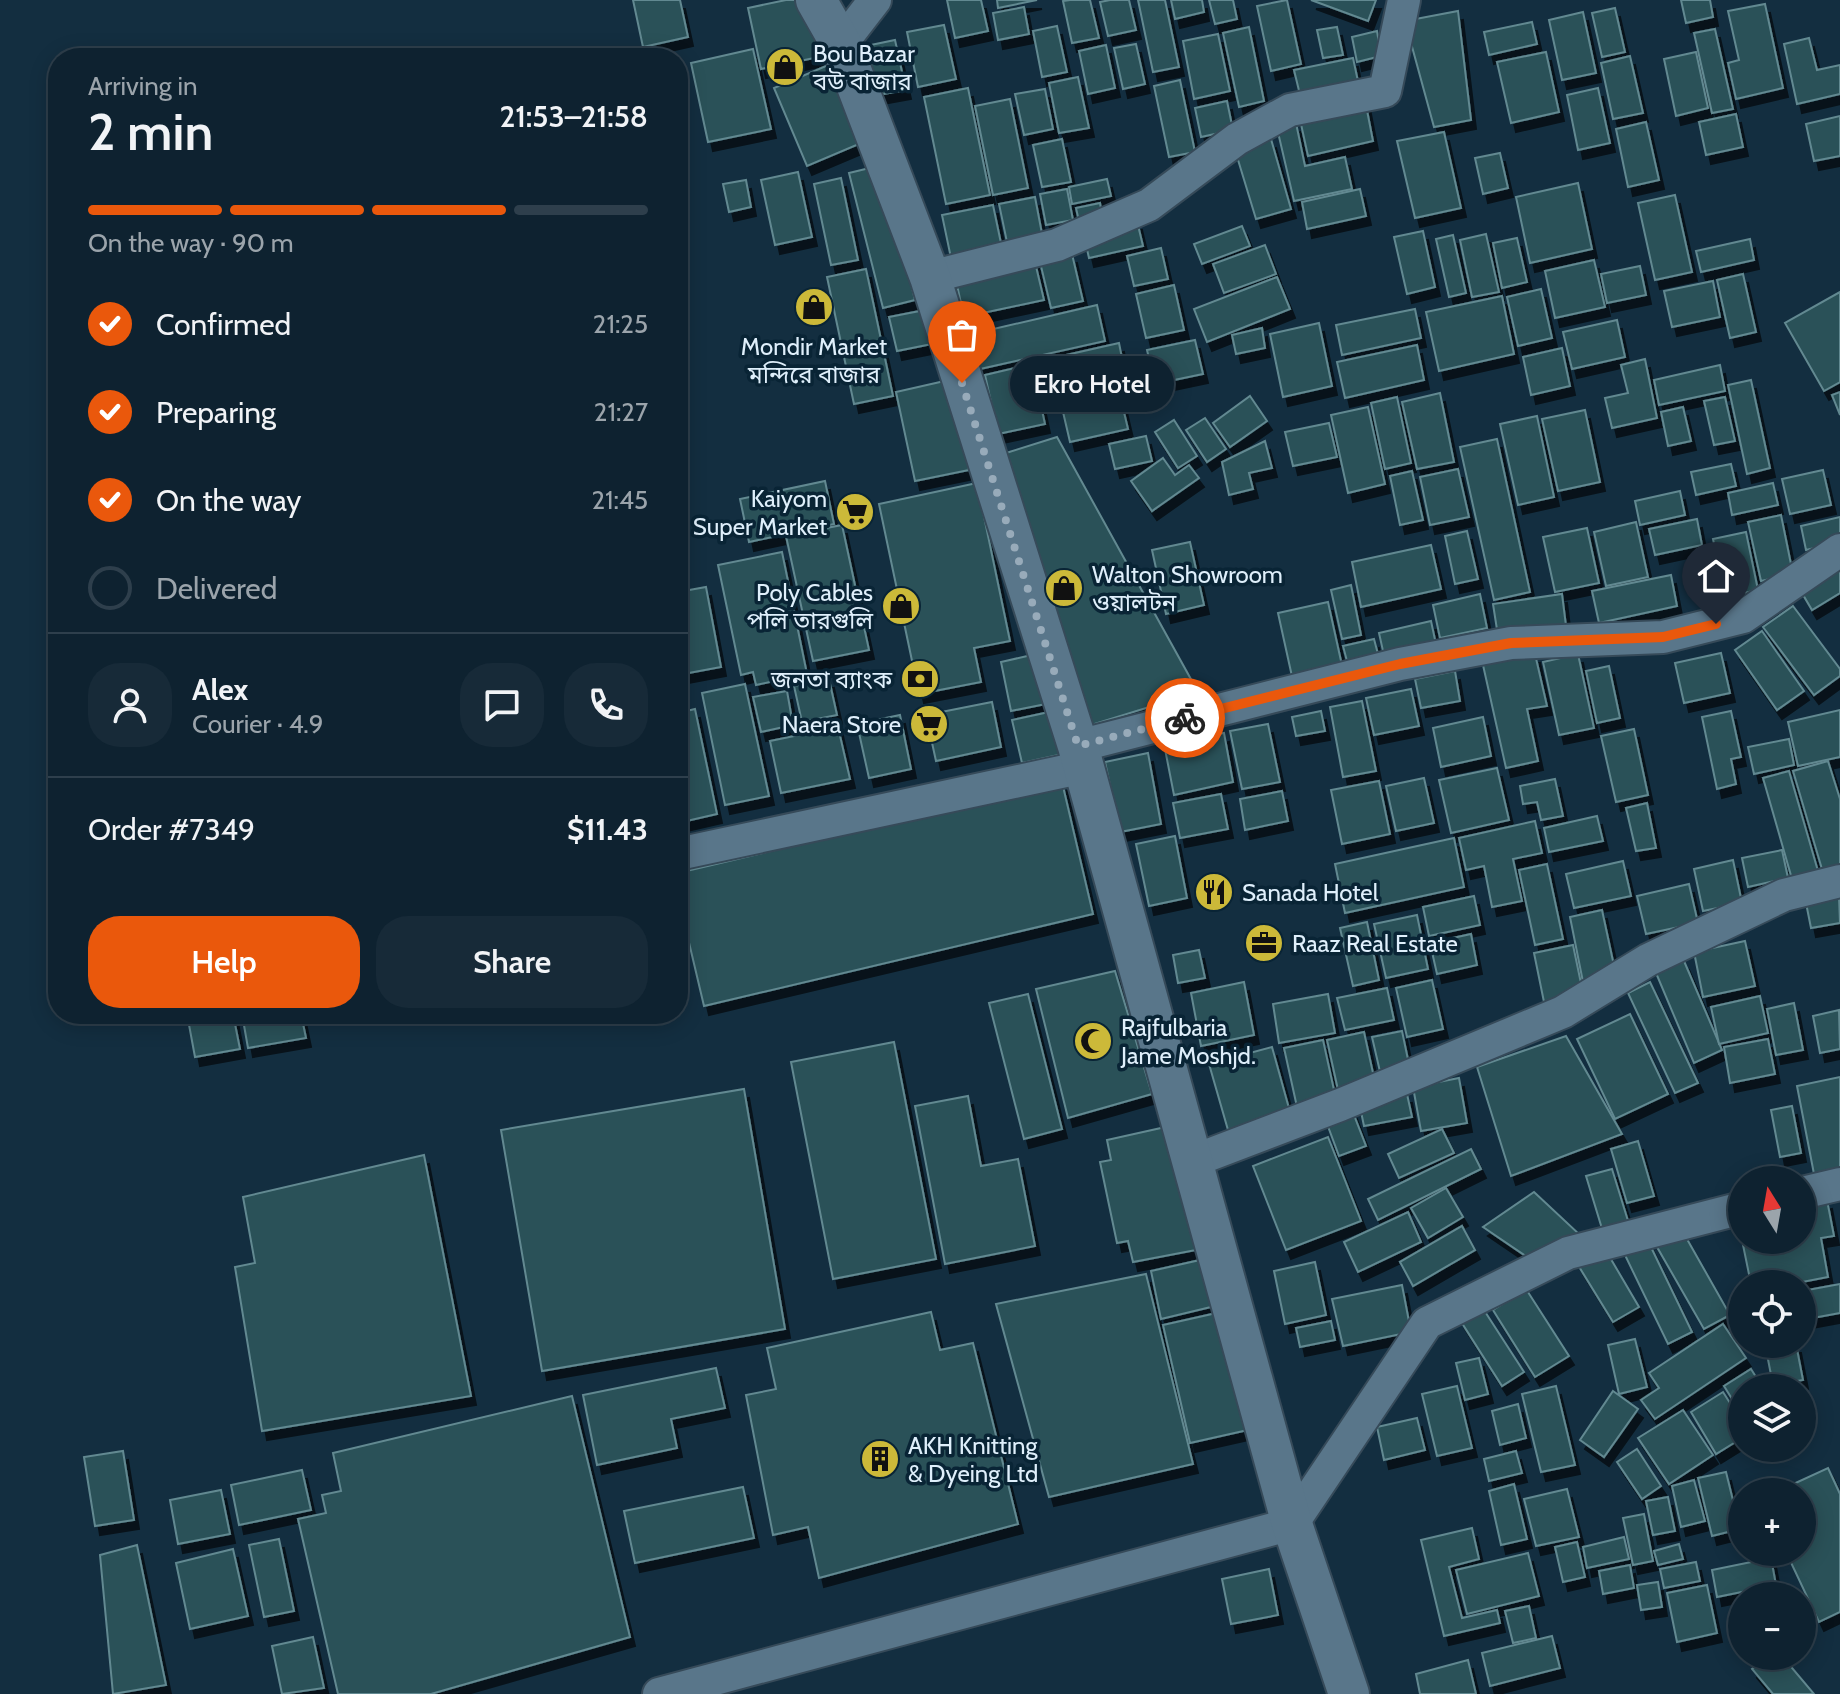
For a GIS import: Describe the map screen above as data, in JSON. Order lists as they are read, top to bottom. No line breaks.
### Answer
{"places":{"shop":["Bou Bazar বউ বাজার","Mondir Market মন্দিরে বাজার","Walton Showroom ওয়ালটন","Poly Cables পলি তারগুলি"],"other":["Ekro Hotel"],"supermarket":["Kaiyom Super Market","Naera Store"],"bank":["জনতা ব্যাংক"],"restaurant":["Sanada Hotel"],"office":["Raaz Real Estate"],"mosque":["Rajfulbaria Jame Moshjd."],"building":["AKH Knitting & Dyeing Ltd"]},"north":"top","page":{"heading":["2 min","Arriving in","21:53–21:58"],"panel":["Alex","Courier · 4.9","Order #7349","$11.43"],"bar":"On the way · 90 m","list":[["Confirmed","21:25"],["Preparing","21:27"],["On the way","21:45"],"Delivered"],"bubble":"Ekro Hotel","buttons":["Help","Share"],"map_buttons":["+","−"]}}
